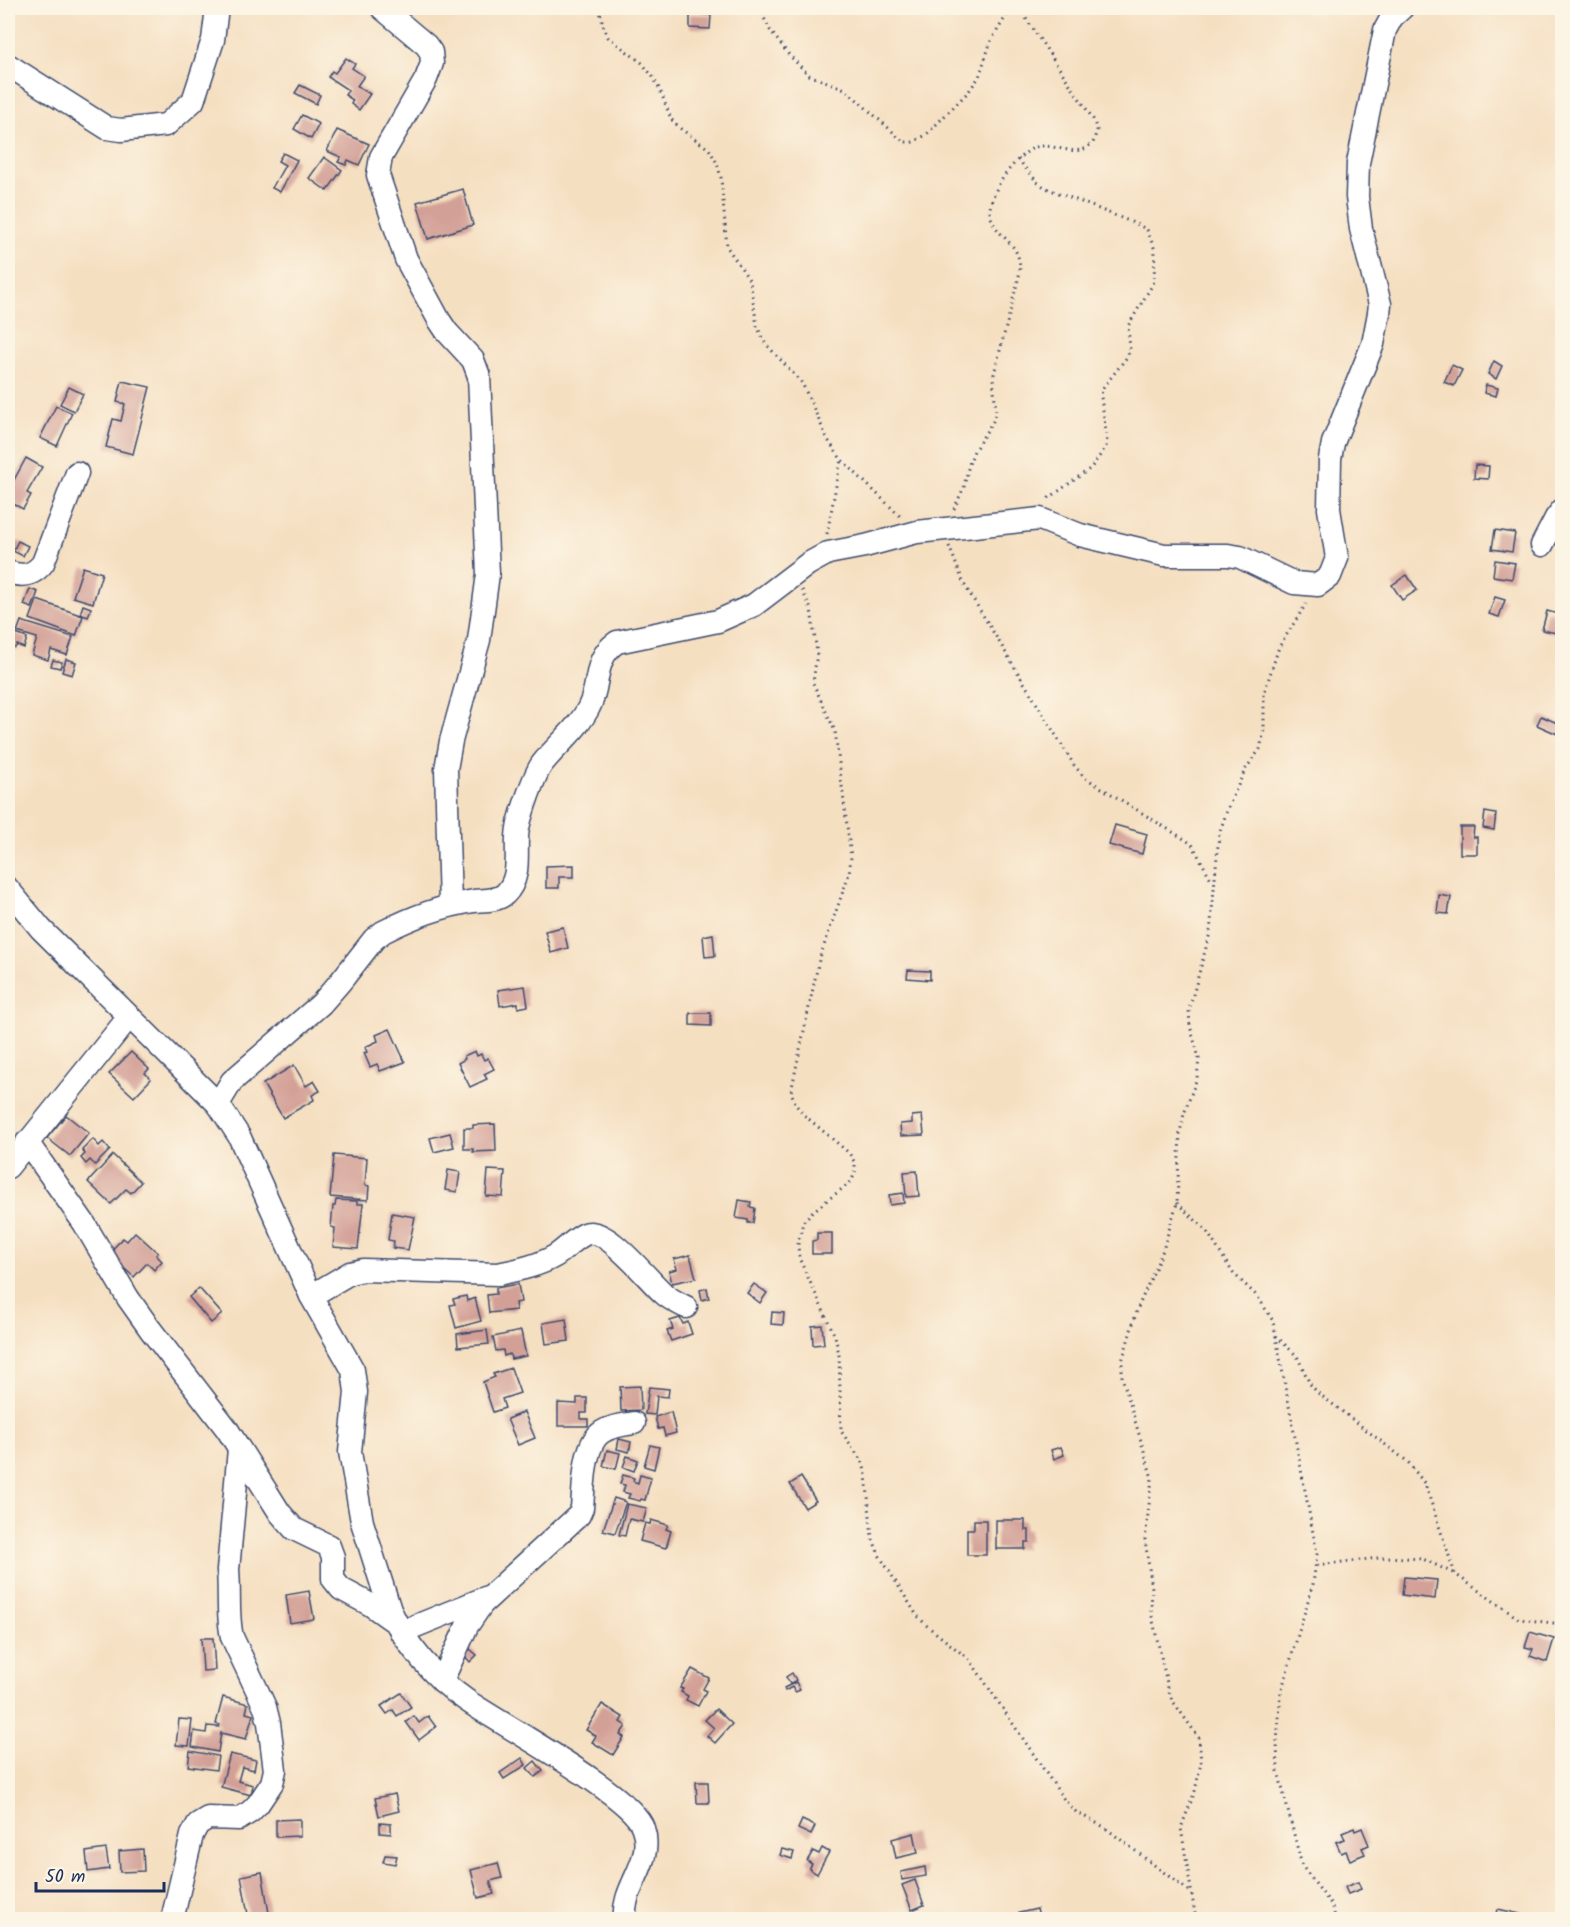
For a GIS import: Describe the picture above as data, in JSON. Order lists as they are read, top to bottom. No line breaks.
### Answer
{"scale_bar":"50 m"}
